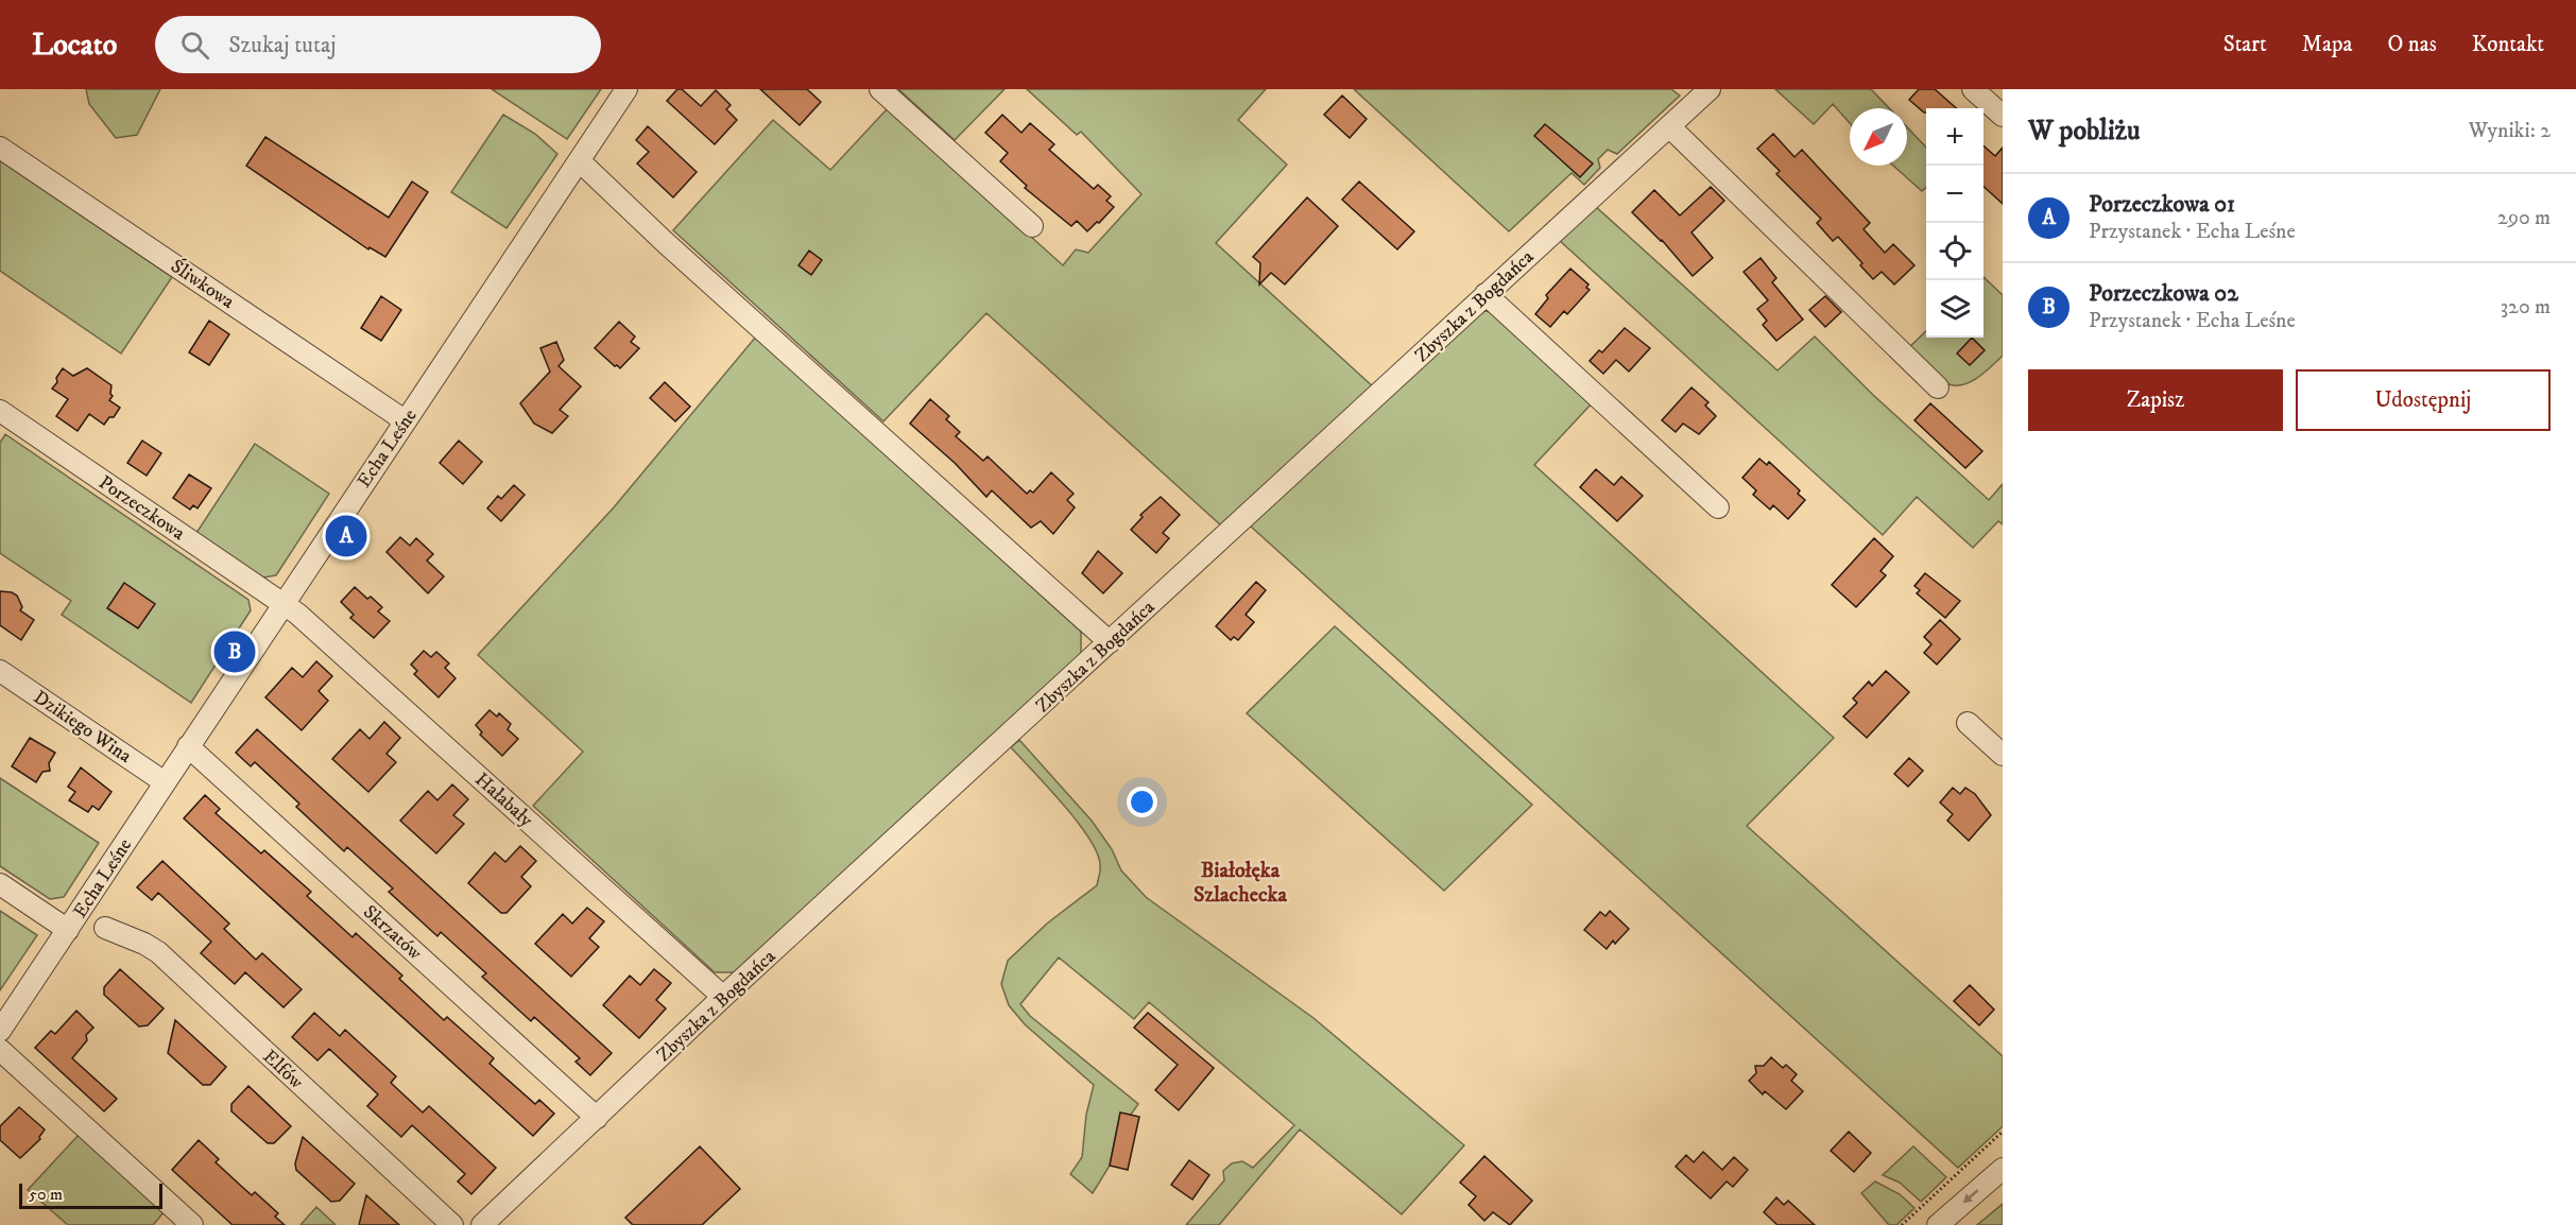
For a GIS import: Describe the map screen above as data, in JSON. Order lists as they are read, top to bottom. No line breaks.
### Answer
{"streets":{"street":["Śliwkowa","Zbyszka z Bogdańca","Echa Leśne","Porzeczkowa","Dzikiego Wina","Hałabały","Skrzatów","Elfów"]},"crossings":[["Śliwkowa","Echa Leśne"],["Zbyszka z Bogdańca","Hałabały"],["Zbyszka z Bogdańca","Skrzatów"],["Echa Leśne","Porzeczkowa"],["Echa Leśne","Dzikiego Wina"],["Echa Leśne","Hałabały"],["Echa Leśne","Skrzatów"],["Porzeczkowa","Hałabały"]],"districts":["Białołęka Szlachecka"],"scale_bar":"50 m","north":"bottom left","page":{"header":"Locato","search":"Szukaj tutaj","nav":["Start","Mapa","O nas","Kontakt"],"heading":["W pobliżu","Wyniki: 2"],"map_buttons":["+","−"],"list":[{"mark":"A","name":"Porzeczkowa 01","note":"Przystanek · Echa Leśne","value":"290 m"},{"mark":"B","name":"Porzeczkowa 02","note":"Przystanek · Echa Leśne","value":"320 m"}],"buttons":["Zapisz","Udostępnij"],"pins":["A","B"],"scale":"50 m"}}
